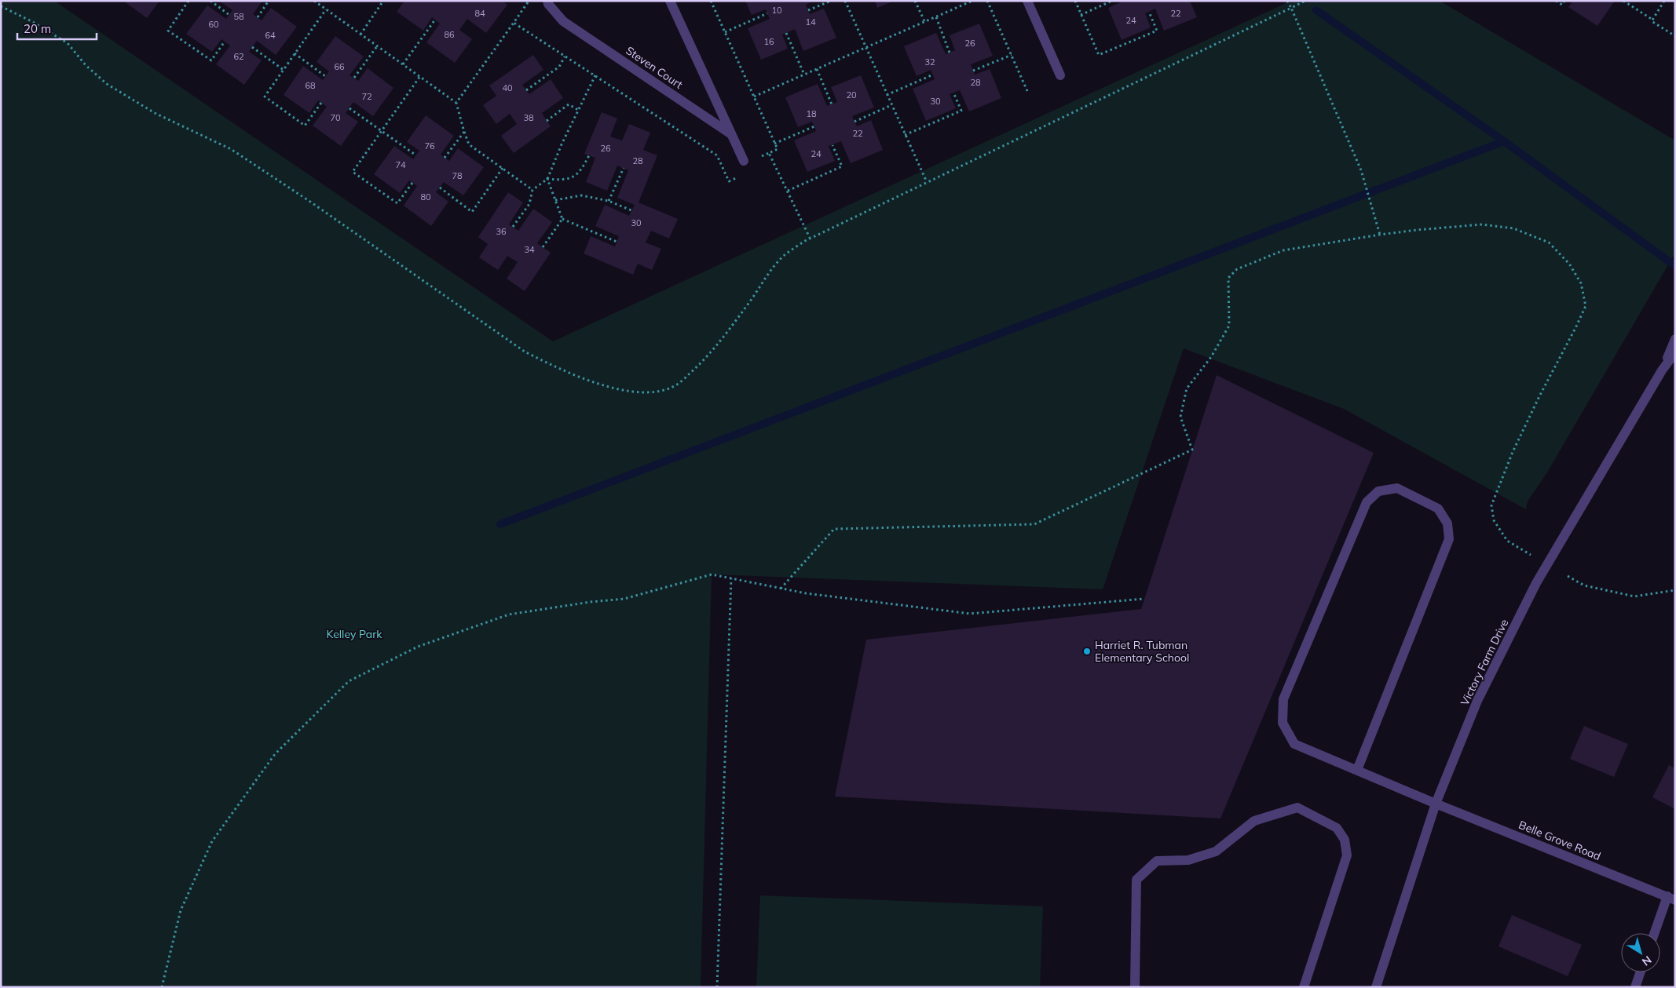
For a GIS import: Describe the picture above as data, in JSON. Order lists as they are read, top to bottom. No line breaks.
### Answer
{"streets":{"street":["Steven Court","Victory Farm Drive","Belle Grove Road"]},"crossings":[["Victory Farm Drive","Belle Grove Road"]],"parks":["Kelley Park"],"places":["Harriet R. Tubman Elementary School"],"house_numbers":["10","84","22","58","24","14","60","86","64","16","26","62","32","66","28","68","40","20","72","30","18","70","38","22","76","26","24","28","74","78","80","30","36","34"],"scale_bar":"20 m","north":"bottom right"}
